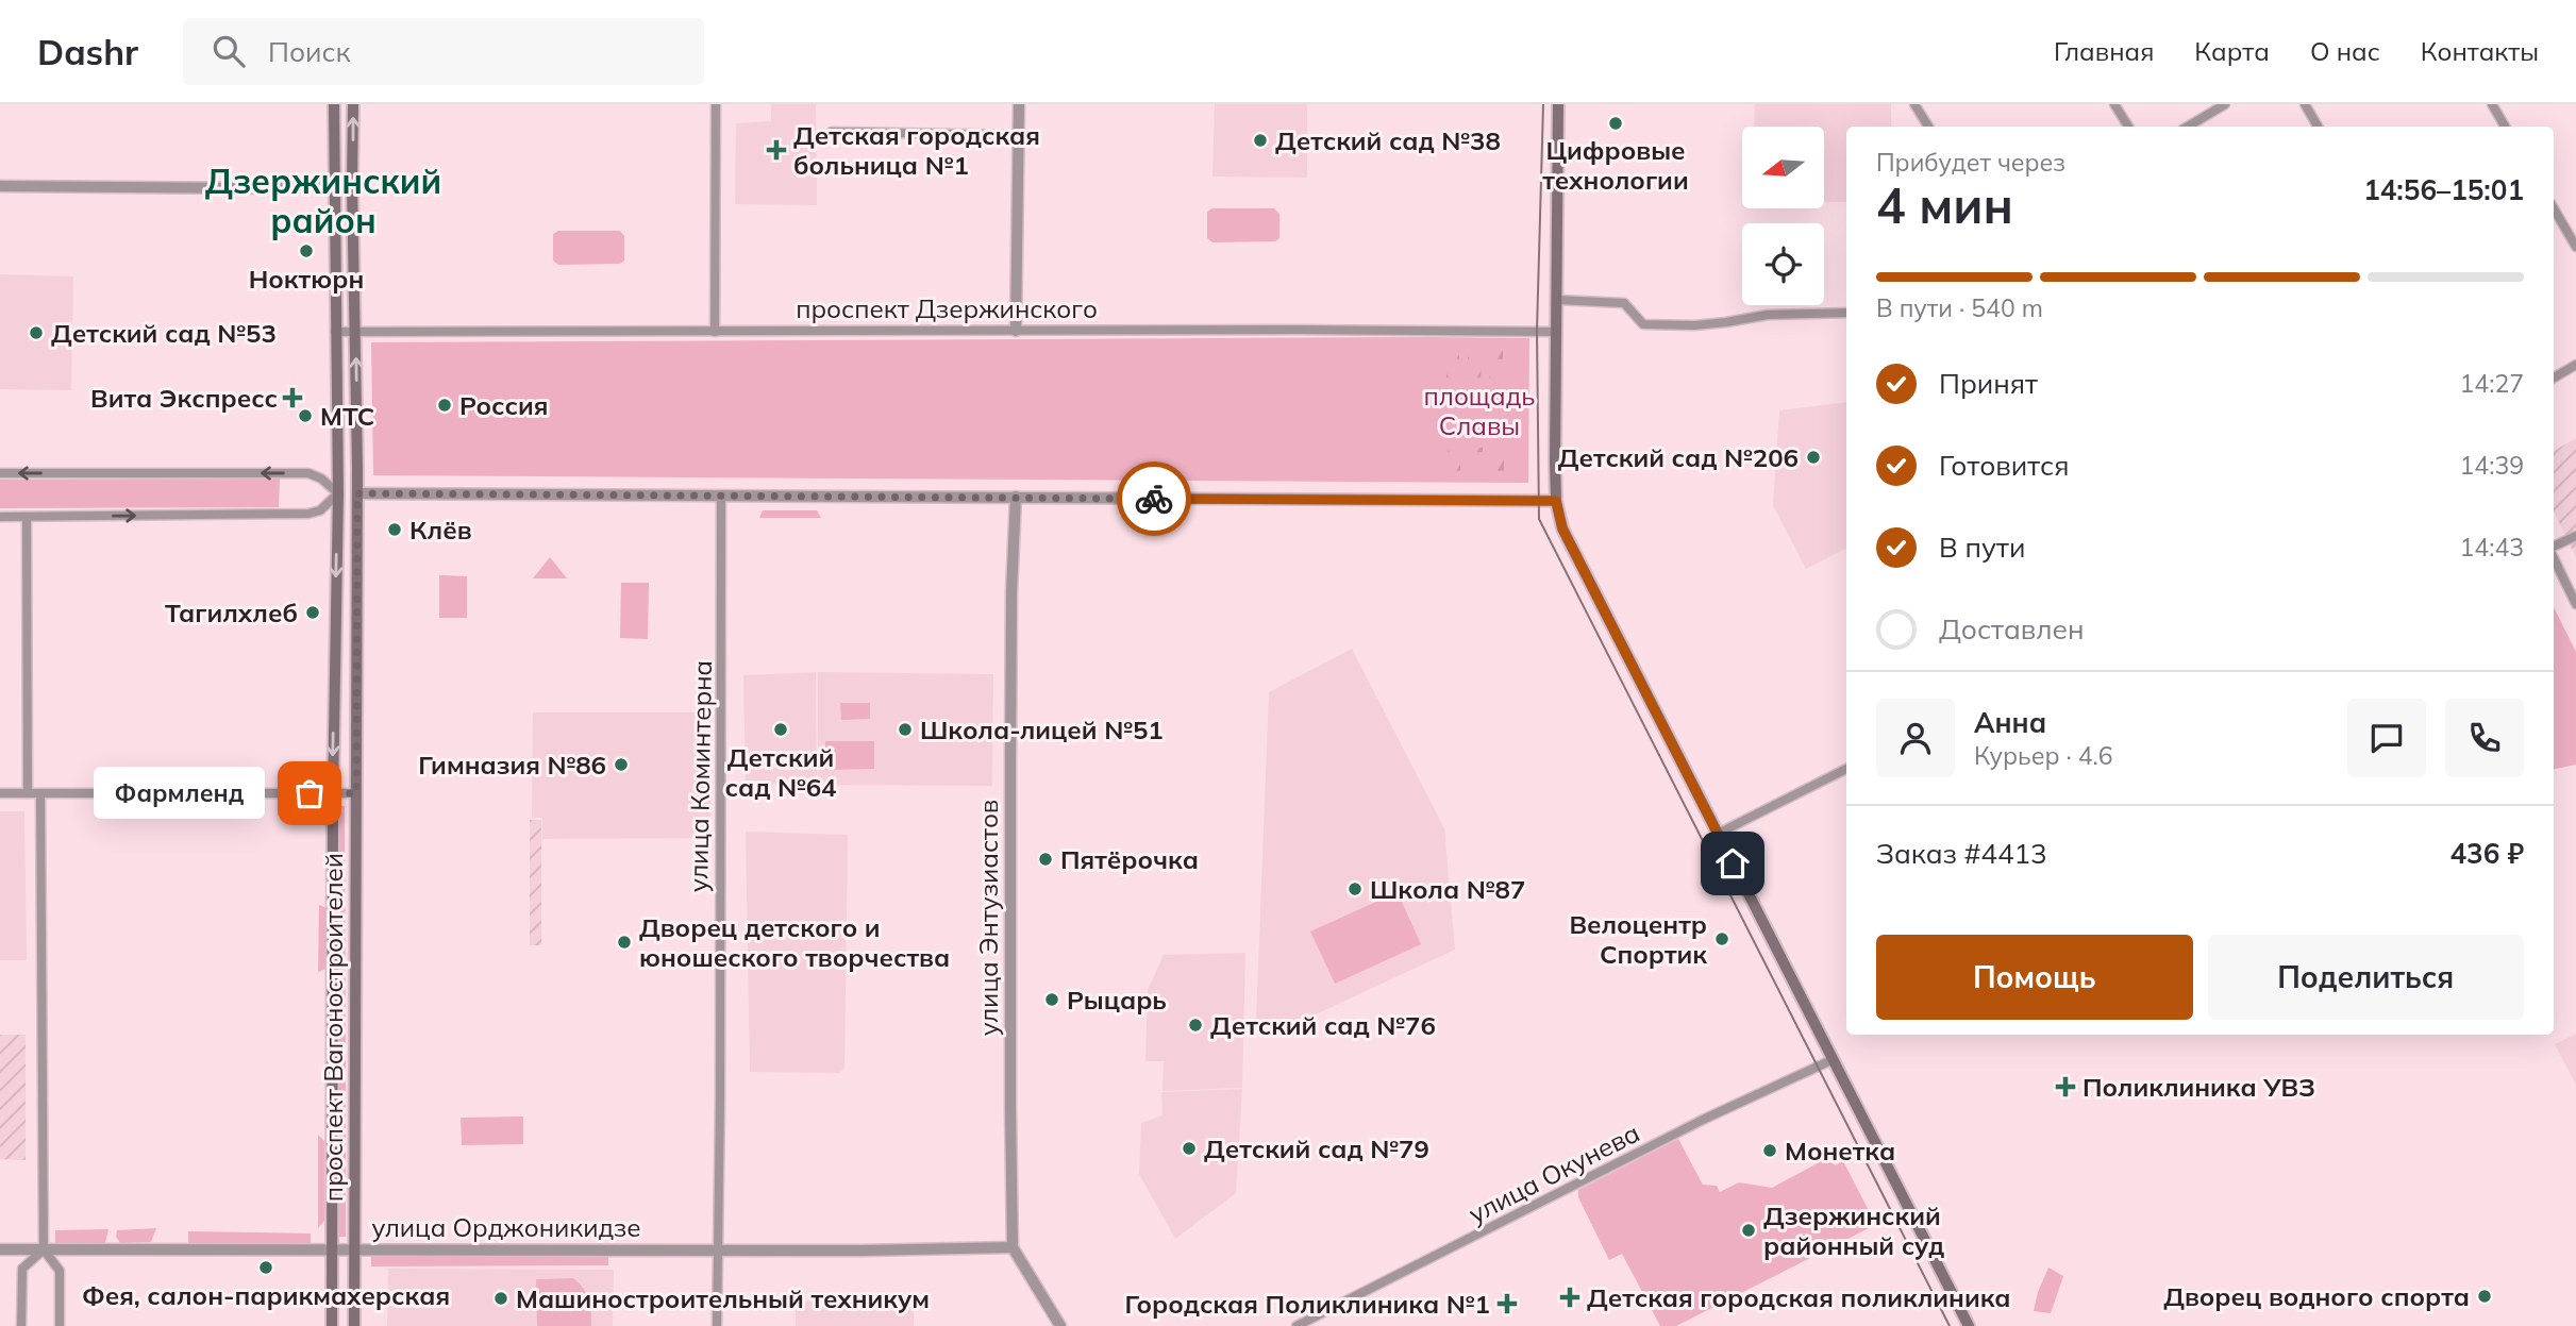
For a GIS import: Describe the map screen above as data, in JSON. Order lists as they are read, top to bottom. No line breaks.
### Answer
{"streets":{"main road":["проспект Вагоностроителей"],"street":["проспект Дзержинского","улица Коминтерна","улица Энтузиастов","улица Окунева","улица Орджоникидзе"]},"crossings":[["проспект Дзержинского","проспект Вагоностроителей"],["улица Коминтерна","улица Орджоникидзе"],["улица Энтузиастов","улица Орджоникидзе"],["проспект Вагоностроителей","улица Орджоникидзе"]],"districts":["Дзержинский район"],"parks":["площадь Славы"],"places":{"other":["Цифровые технологии","Детский сад №38","Ноктюрн","Детский сад №53","Россия","МТС","Детский сад №206","Клёв","Тагилхлеб","Детский сад №64","Школа-лицей №51","Гимназия №86","Фармленд","Пятёрочка","Школа №87","Велоцентр Спортик","Дворец детского и юношеского творчества","Рыцарь","Детский сад №76","Детский сад №79","Монетка","Дзержинский районный суд","Фея, салон-парикмахерская","Дворец водного спорта","Машиностроительный техникум"],"health":["Детская городская больница №1","Вита Экспресс","Поликлиника УВЗ","Детская городская поликлиника","Городская Поликлиника №1"]},"north":"left","page":{"header":"Dashr","search":"Поиск","nav":["Главная","Карта","О нас","Контакты"],"heading":["4 мин","Прибудет через","14:56–15:01"],"panel":["Анна","Курьер · 4.6","Заказ #4413","436 ₽"],"bar":"В пути · 540 m","list":[["Принят","14:27"],["Готовится","14:39"],["В пути","14:43"],"Доставлен"],"bubble":"Фармленд","buttons":["Помощь","Поделиться"]}}
